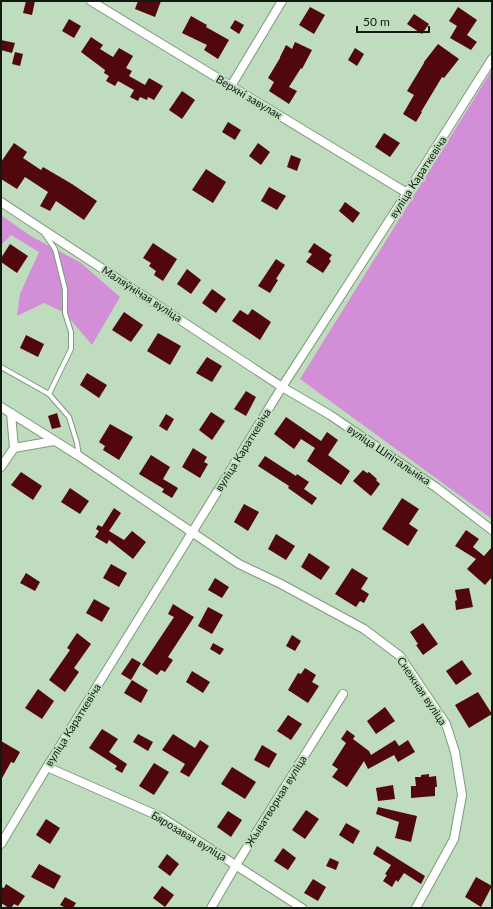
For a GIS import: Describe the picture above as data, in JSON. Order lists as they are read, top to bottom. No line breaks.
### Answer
{"streets":{"street":["Верхні завулак","вуліца Караткевіча","Маляўнічая вуліца","вуліца Шпітальніка","Снежная вуліца","Жыватворная вуліца","Бярозавая вуліца"]},"crossings":[["Верхні завулак","вуліца Караткевіча"],["вуліца Караткевіча","Маляўнічая вуліца"],["вуліца Караткевіча","вуліца Шпітальніка"],["вуліца Караткевіча","Снежная вуліца"],["вуліца Караткевіча","Бярозавая вуліца"],["Маляўнічая вуліца","вуліца Шпітальніка"],["Жыватворная вуліца","Бярозавая вуліца"]],"scale_bar":"50 m"}
